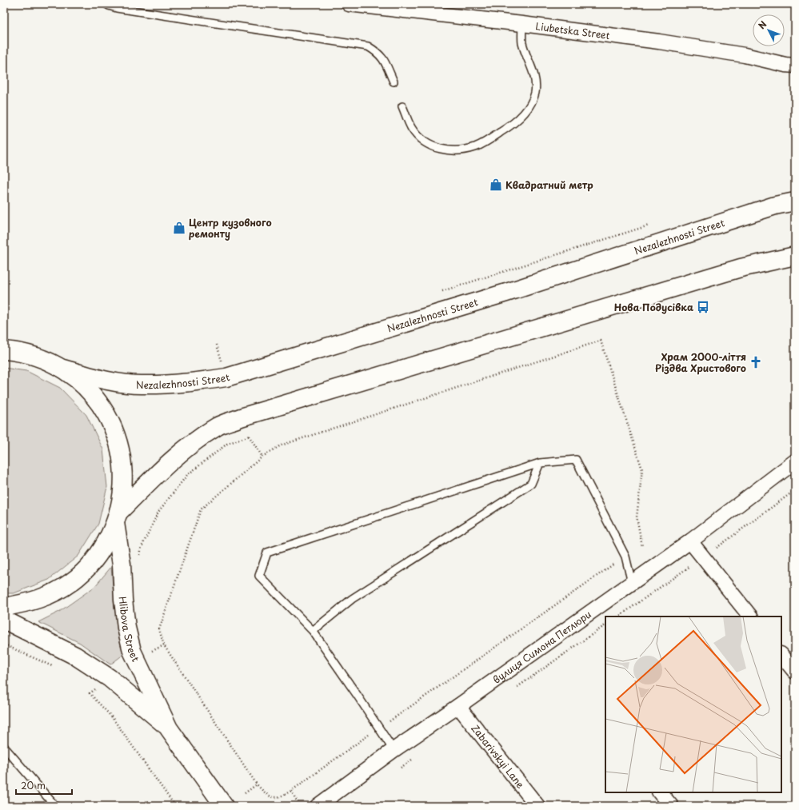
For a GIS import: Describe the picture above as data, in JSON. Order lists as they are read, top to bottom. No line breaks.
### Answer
{"streets":{"main road":["Nezalezhnosti Street","Hlibova Street"],"street":["Liubetska Street","вулиця Симона Петлюри","Zabarivskyi Lane"]},"crossings":[["Nezalezhnosti Street","Hlibova Street"],["вулиця Симона Петлюри","Zabarivskyi Lane"]],"places":{"shop":["Квадратний метр","Центр кузовного ремонту"],"bus stop":["Нова Подусівка"],"church":["Храм 2000-ліття Різдва Христового"]},"scale_bar":"20 m","north":"top left"}
